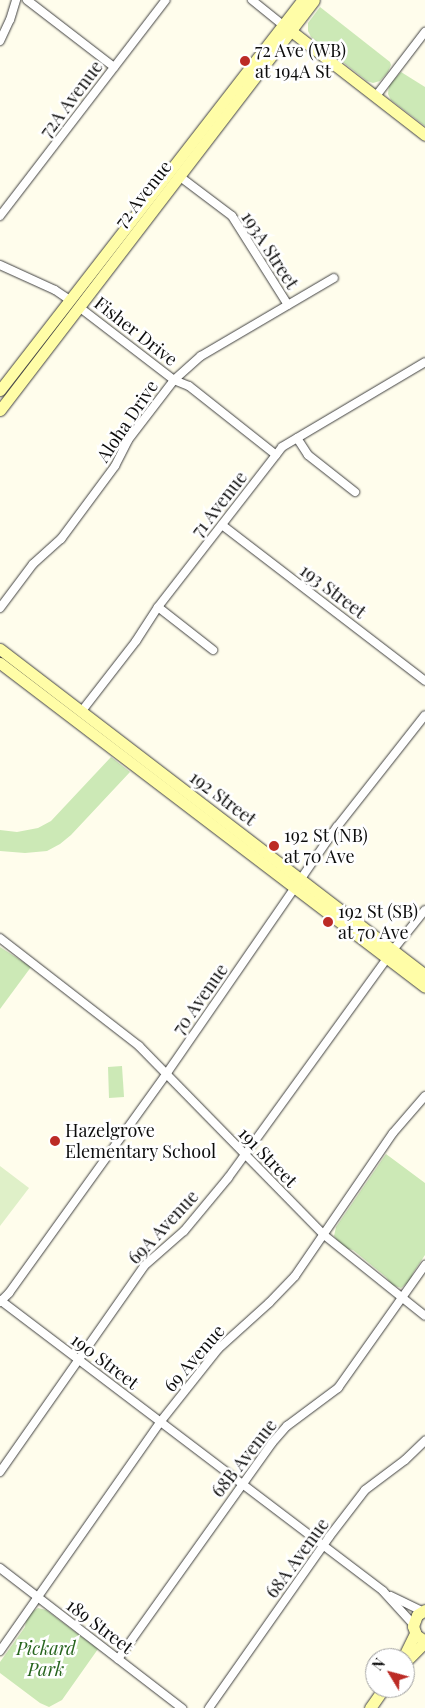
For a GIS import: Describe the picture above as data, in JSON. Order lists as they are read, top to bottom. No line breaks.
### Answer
{"streets":{"main road":["72 Avenue","192 Street"],"street":["72A Avenue","193A Street","Fisher Drive","Aloha Drive","71 Avenue","193 Street","70 Avenue","191 Street","69A Avenue","69 Avenue","190 Street","68B Avenue","68A Avenue","189 Street"]},"crossings":[["72 Avenue","193A Street"],["72 Avenue","Fisher Drive"],["193A Street","Aloha Drive"],["Fisher Drive","Aloha Drive"],["Fisher Drive","71 Avenue"],["71 Avenue","193 Street"],["71 Avenue","192 Street"],["192 Street","70 Avenue"],["192 Street","69A Avenue"],["70 Avenue","191 Street"],["70 Avenue","190 Street"],["191 Street","69A Avenue"],["191 Street","69 Avenue"],["191 Street","68B Avenue"],["69A Avenue","190 Street"],["69 Avenue","190 Street"],["69 Avenue","189 Street"],["190 Street","68B Avenue"],["190 Street","68A Avenue"],["68B Avenue","189 Street"]],"parks":["Pickard Park"],"places":["72 Ave (WB) at 194A St","192 St (NB) at 70 Ave","192 St (SB) at 70 Ave","Hazelgrove Elementary School"],"north":"top left"}
